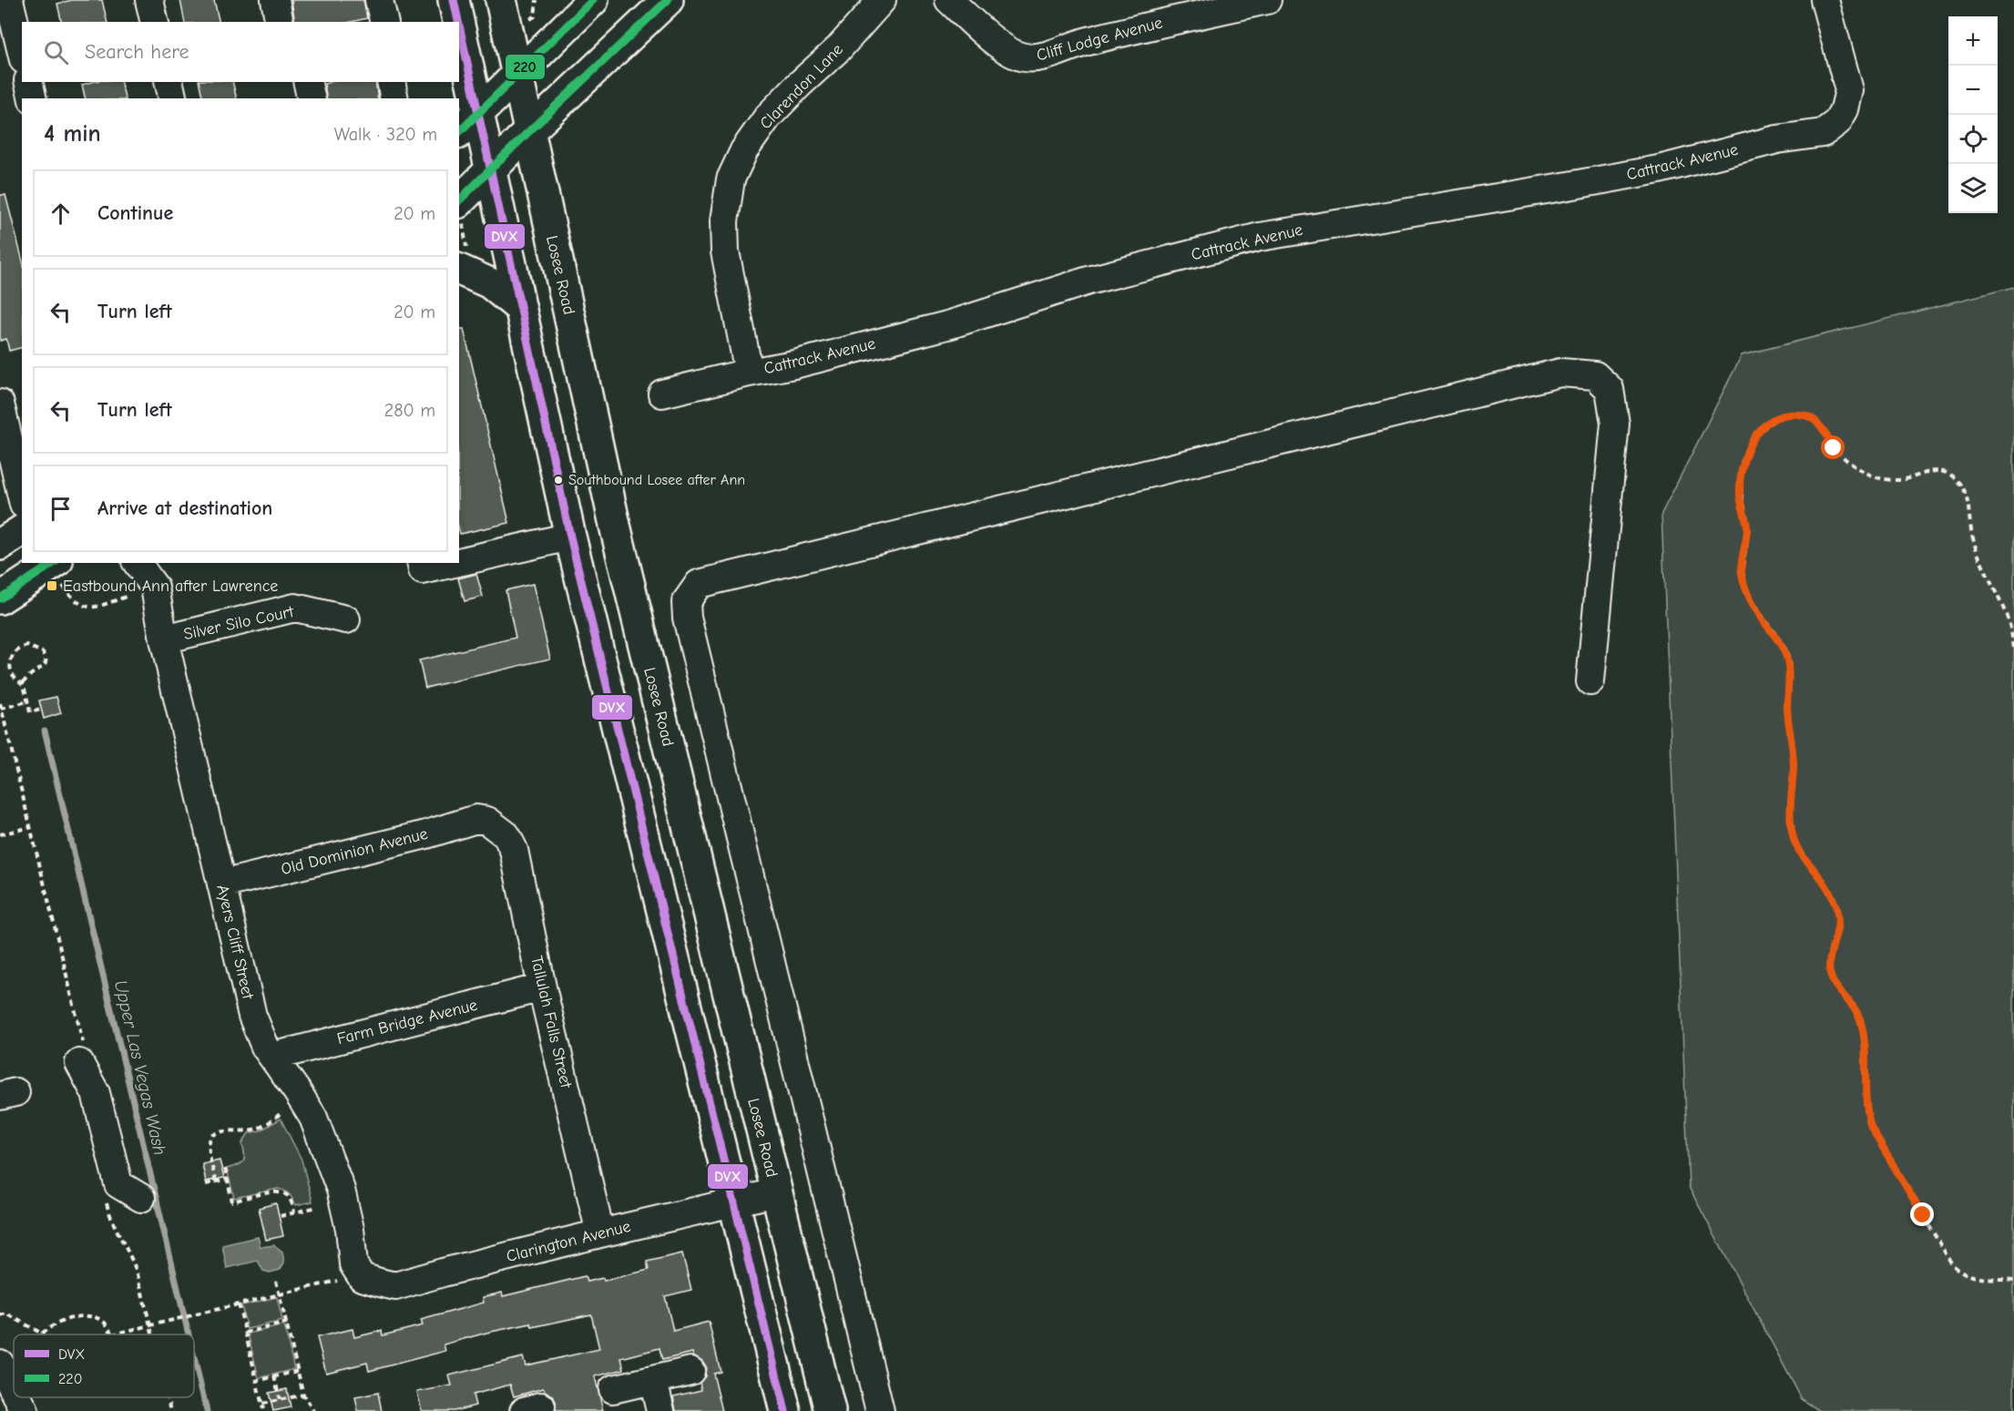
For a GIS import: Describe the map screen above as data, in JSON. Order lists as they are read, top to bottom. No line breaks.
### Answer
{"streets":{"main road":["Losee Road"],"street":["Cliff Lodge Avenue","Clarendon Lane","Cattrack Avenue","Silver Silo Court","Old Dominion Avenue","Ayers Cliff Street","Farm Bridge Avenue","Tallulah Falls Street","Clarington Avenue"]},"crossings":[["Clarendon Lane","Cattrack Avenue"],["Losee Road","Clarington Avenue"],["Silver Silo Court","Ayers Cliff Street"],["Old Dominion Avenue","Ayers Cliff Street"],["Old Dominion Avenue","Tallulah Falls Street"],["Ayers Cliff Street","Farm Bridge Avenue"],["Ayers Cliff Street","Clarington Avenue"],["Farm Bridge Avenue","Tallulah Falls Street"],["Tallulah Falls Street","Clarington Avenue"]],"water":["Upper Las Vegas Wash"],"places":{"other":["Southbound Losee after Ann"],"transit":["Eastbound Ann after Lawrence"]},"lines":["transit line DVX","transit line 220"],"legend":["DVX","220"],"page":{"map_buttons":["+","−"],"search":"Search here","heading":["4 min","Walk · 320 m"],"list":[["Continue","20 m"],["Turn left","20 m"],["Turn left","280 m"],"Arrive at destination"]}}
